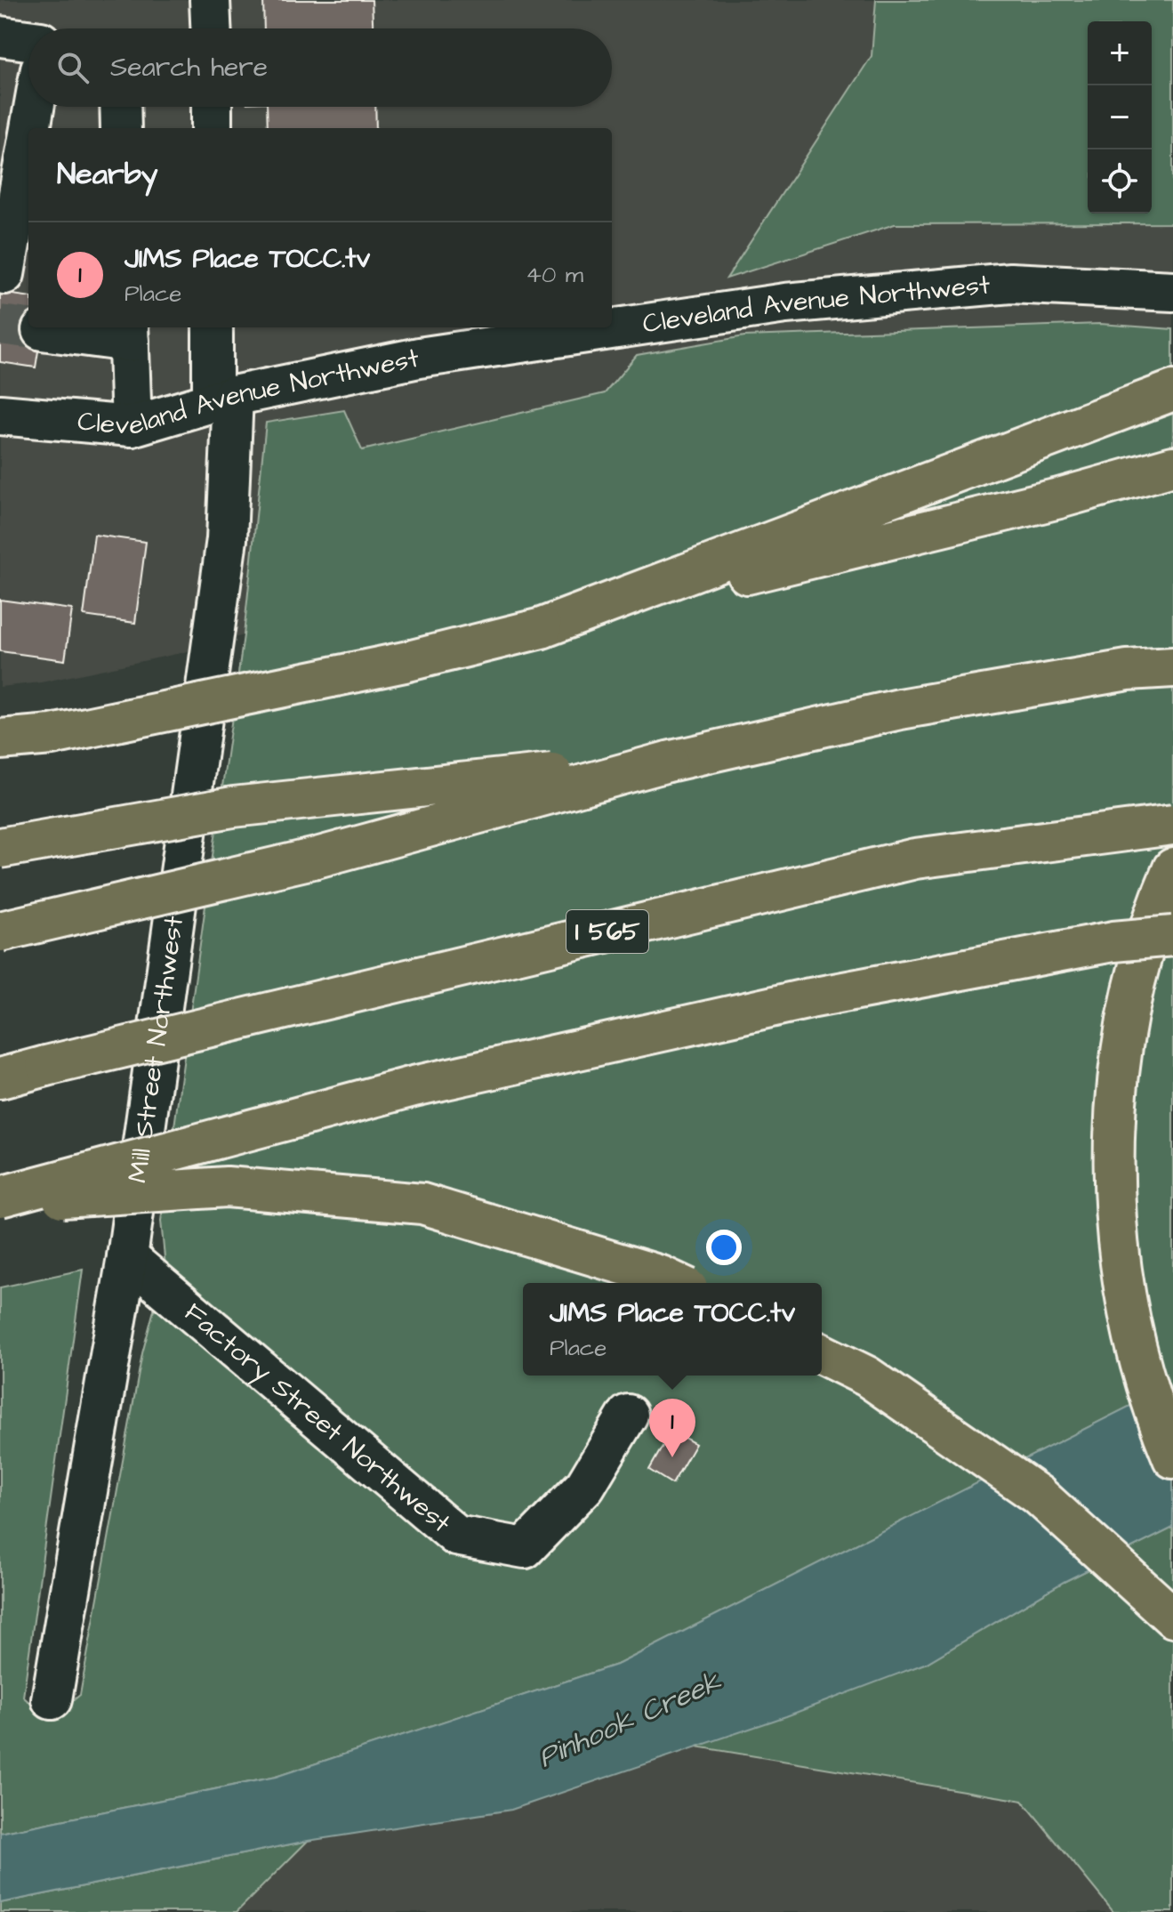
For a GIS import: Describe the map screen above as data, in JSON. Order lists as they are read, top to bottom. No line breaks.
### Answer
{"streets":{"highway":["I 565"],"street":["Cleveland Avenue Northwest","Mill Street Northwest","Factory Street Northwest"]},"crossings":[["Cleveland Avenue Northwest","Mill Street Northwest"],["Mill Street Northwest","Factory Street Northwest"]],"water":["Pinhook Creek"],"page":{"map_buttons":["+","−"],"search":"Search here","heading":"Nearby","list":[{"mark":"1","name":"JIMS Place TOCC.tv","note":"Place","value":"40 m"}],"popup":["JIMS Place TOCC.tv","Place"],"pins":"1"}}
